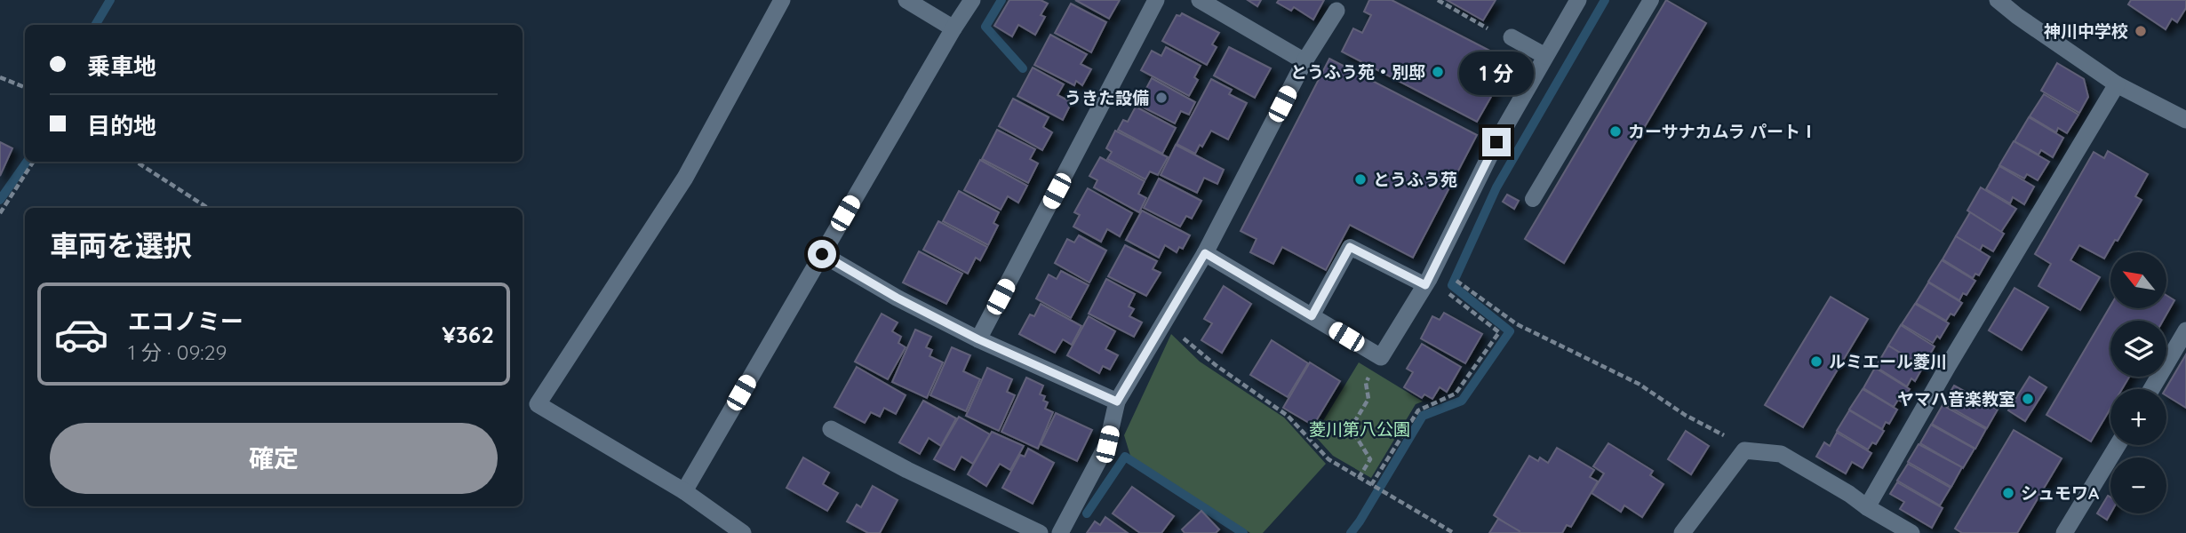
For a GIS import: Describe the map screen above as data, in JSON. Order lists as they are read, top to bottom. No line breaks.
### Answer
{"parks":["菱川第八公園"],"places":["神川中学校","とうふう苑・別邸","うきた設備","カーサナカムラ パートⅠ","とうふう苑","ルミエール菱川","ヤマハ音楽教室","シュモワA"],"north":"top left","page":{"banner":["乗車地","目的地"],"bubble":"1 分","heading":"車両を選択","map_buttons":["+","−"],"list":[{"name":"エコノミー","note":"1 分 · 09:29","value":"¥362"}],"buttons":"確定"}}
